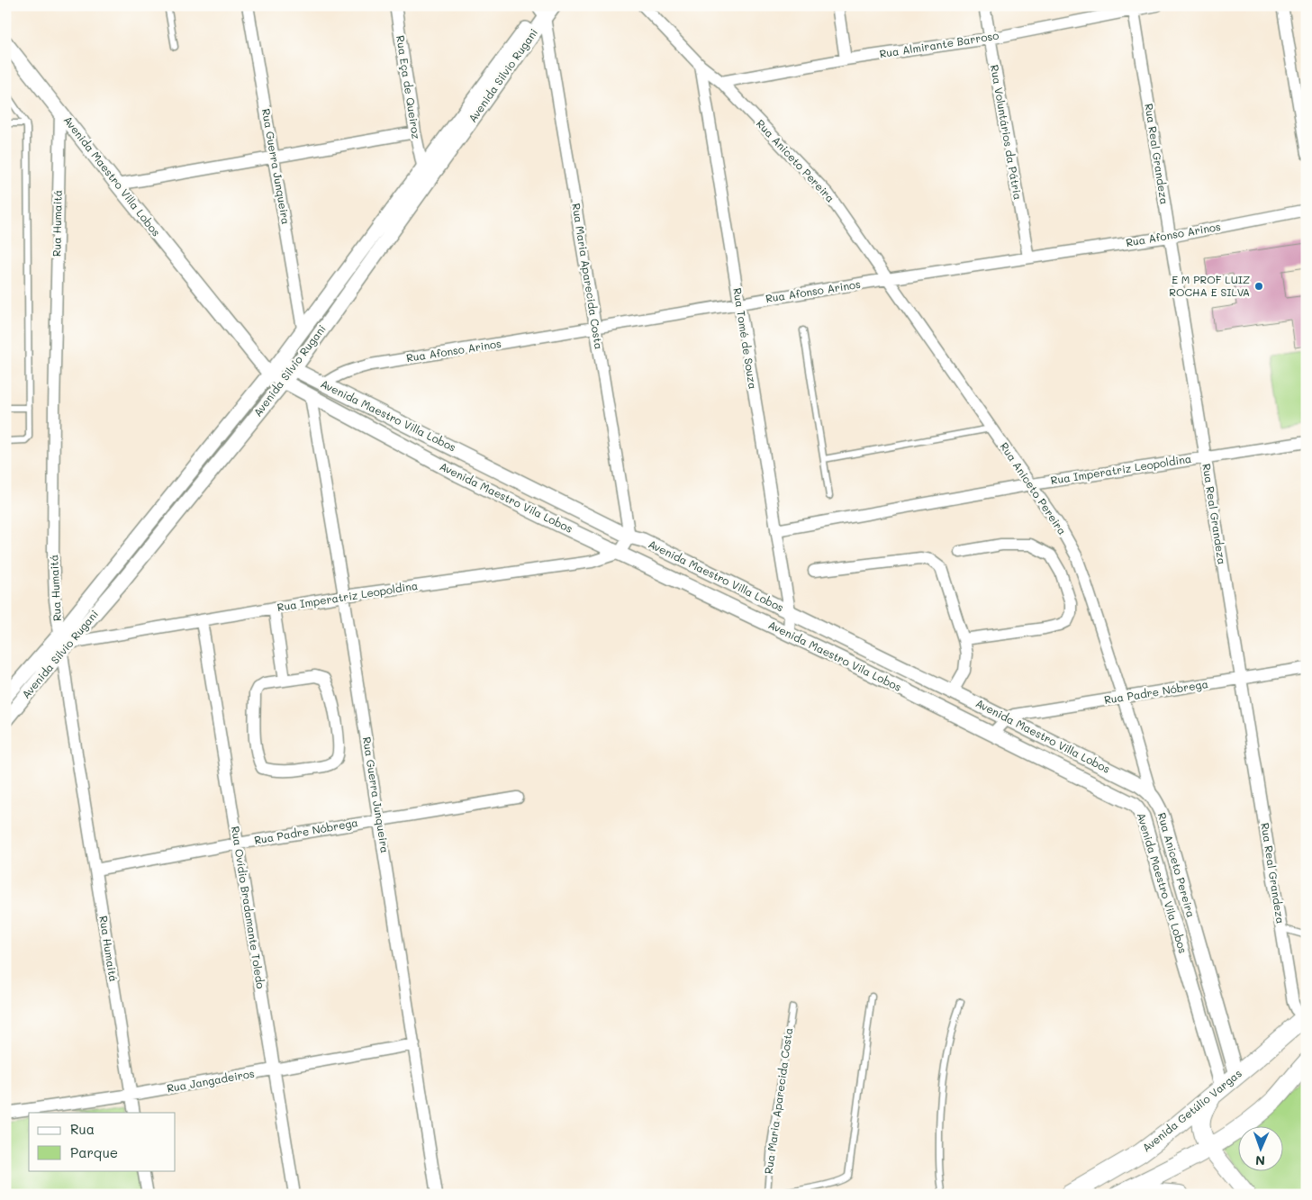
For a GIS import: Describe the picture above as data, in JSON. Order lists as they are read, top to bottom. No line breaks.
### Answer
{"streets":{"main road":["Avenida Getúlio Vargas"],"street":["Rua Almirante Barroso","Avenida Silvio Rugani","Rua Eça de Queiroz","Rua Voluntários da Pátria","Rua Real Grandeza","Rua Aniceto Pereira","Rua Guerra Junqueira","Avenida Maestro Villa Lobos","Rua Humaitá","Rua Afonso Arinos","Rua Maria Aparecida Costa","Rua Tomé de Souza","Rua Imperatriz Leopoldina","Avenida Maestro Vila Lobos","Rua Padre Nóbrega","Rua Ovídio Bradamante Toledo","Rua Jangadeiros"]},"crossings":[["Rua Almirante Barroso","Rua Voluntários da Pátria"],["Rua Almirante Barroso","Rua Real Grandeza"],["Rua Almirante Barroso","Rua Aniceto Pereira"],["Avenida Silvio Rugani","Rua Eça de Queiroz"],["Avenida Silvio Rugani","Rua Guerra Junqueira"],["Avenida Silvio Rugani","Avenida Maestro Villa Lobos"],["Avenida Silvio Rugani","Rua Humaitá"],["Avenida Silvio Rugani","Rua Maria Aparecida Costa"],["Avenida Silvio Rugani","Rua Imperatriz Leopoldina"],["Avenida Silvio Rugani","Avenida Maestro Vila Lobos"],["Rua Voluntários da Pátria","Rua Afonso Arinos"],["Rua Real Grandeza","Rua Afonso Arinos"],["Rua Real Grandeza","Rua Imperatriz Leopoldina"],["Rua Real Grandeza","Rua Padre Nóbrega"],["Rua Real Grandeza","Avenida Getúlio Vargas"],["Rua Aniceto Pereira","Avenida Maestro Villa Lobos"],["Rua Aniceto Pereira","Rua Afonso Arinos"],["Rua Aniceto Pereira","Rua Tomé de Souza"],["Rua Aniceto Pereira","Rua Imperatriz Leopoldina"],["Rua Aniceto Pereira","Rua Padre Nóbrega"],["Rua Aniceto Pereira","Avenida Getúlio Vargas"],["Rua Guerra Junqueira","Rua Imperatriz Leopoldina"],["Rua Guerra Junqueira","Avenida Maestro Vila Lobos"],["Rua Guerra Junqueira","Rua Padre Nóbrega"],["Rua Guerra Junqueira","Rua Jangadeiros"],["Avenida Maestro Villa Lobos","Rua Humaitá"],["Avenida Maestro Villa Lobos","Rua Afonso Arinos"],["Avenida Maestro Villa Lobos","Rua Maria Aparecida Costa"],["Avenida Maestro Villa Lobos","Rua Tomé de Souza"],["Avenida Maestro Villa Lobos","Avenida Maestro Vila Lobos"],["Avenida Maestro Villa Lobos","Rua Padre Nóbrega"],["Rua Humaitá","Rua Imperatriz Leopoldina"],["Rua Humaitá","Rua Padre Nóbrega"],["Rua Humaitá","Rua Jangadeiros"],["Rua Afonso Arinos","Rua Maria Aparecida Costa"],["Rua Afonso Arinos","Rua Tomé de Souza"],["Rua Tomé de Souza","Rua Imperatriz Leopoldina"],["Rua Tomé de Souza","Avenida Maestro Vila Lobos"],["Rua Imperatriz Leopoldina","Avenida Maestro Vila Lobos"],["Rua Imperatriz Leopoldina","Rua Ovídio Bradamante Toledo"],["Avenida Maestro Vila Lobos","Avenida Getúlio Vargas"],["Rua Padre Nóbrega","Rua Ovídio Bradamante Toledo"],["Rua Ovídio Bradamante Toledo","Rua Jangadeiros"]],"places":["E M PROF LUIZ ROCHA E SILVA"],"legend":["Rua","Parque"],"north":"bottom"}
